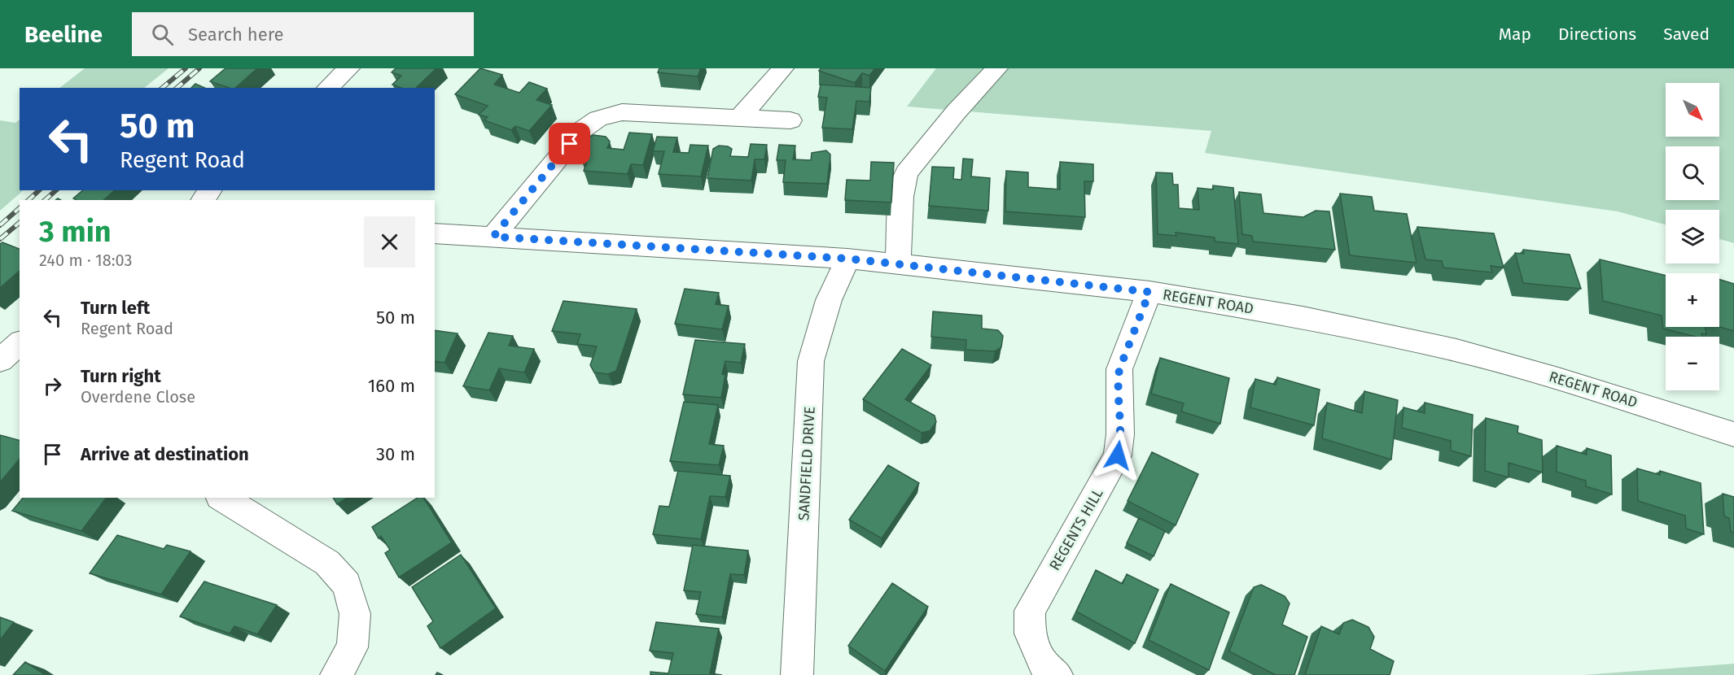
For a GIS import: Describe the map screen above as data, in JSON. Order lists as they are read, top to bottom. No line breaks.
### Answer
{"streets":{"street":["REGENT ROAD","SANDFIELD DRIVE","REGENTS HILL"]},"crossings":[["REGENT ROAD","SANDFIELD DRIVE"],["REGENT ROAD","REGENTS HILL"]],"north":"bottom right","page":{"header":"Beeline","search":"Search here","nav":["Map","Directions","Saved"],"map_buttons":["+","−"],"turn":["50 m","Regent Road"],"heading":["3 min","240 m · 18:03"],"list":[{"name":"Turn left","note":"Regent Road","value":"50 m"},{"name":"Turn right","note":"Overdene Close","value":"160 m"},{"name":"Arrive at destination","value":"30 m"}]}}
